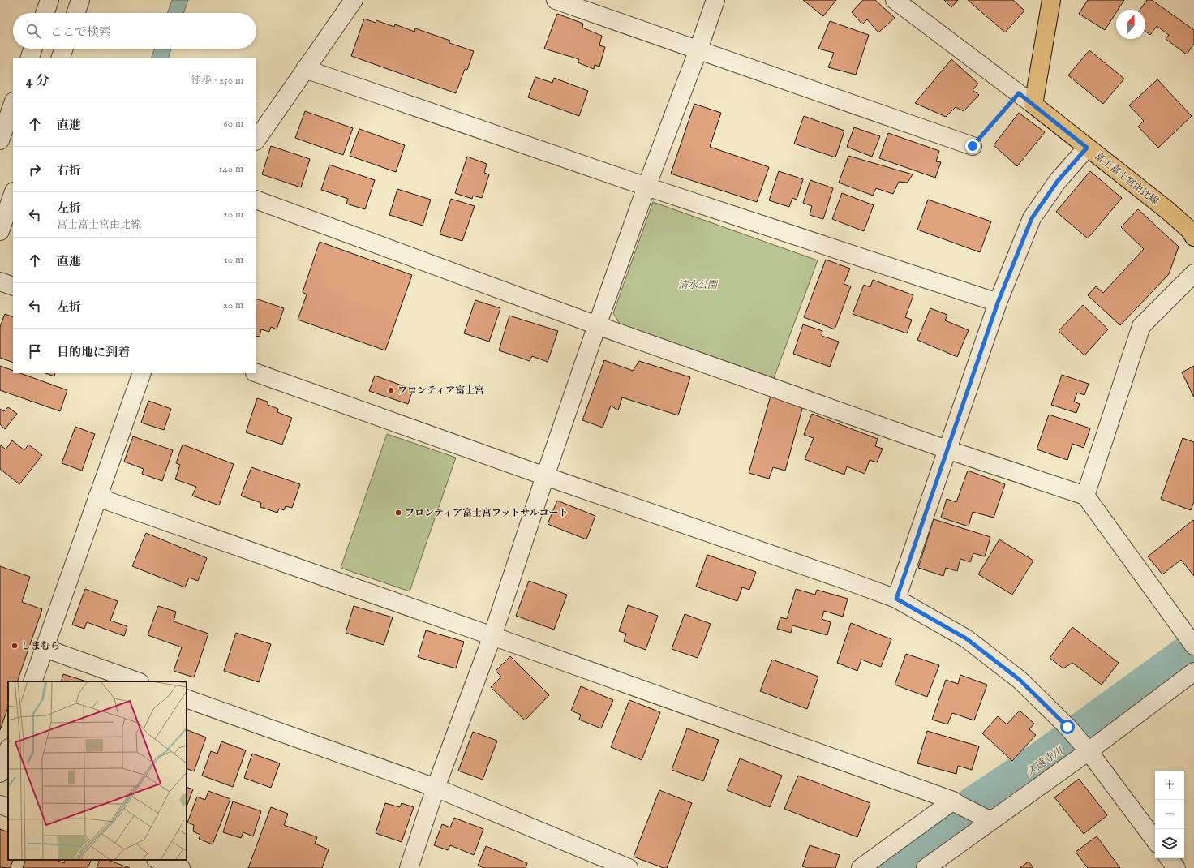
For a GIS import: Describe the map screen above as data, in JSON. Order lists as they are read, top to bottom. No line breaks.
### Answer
{"streets":{"main road":["富士富士宮由比線"]},"water":["久遠寺川"],"parks":["清水公園"],"places":["フロンティア富士宮","フロンティア富士宮フットサルコート","しまむら"],"north":"top","page":{"search":"ここで検索","heading":["4 分","徒歩 · 250 m"],"list":[["直進","60 m"],["右折","140 m"],["左折","富士富士宮由比線","20 m"],["直進","10 m"],["左折","20 m"],"目的地に到着"],"map_buttons":["+","−"]}}
